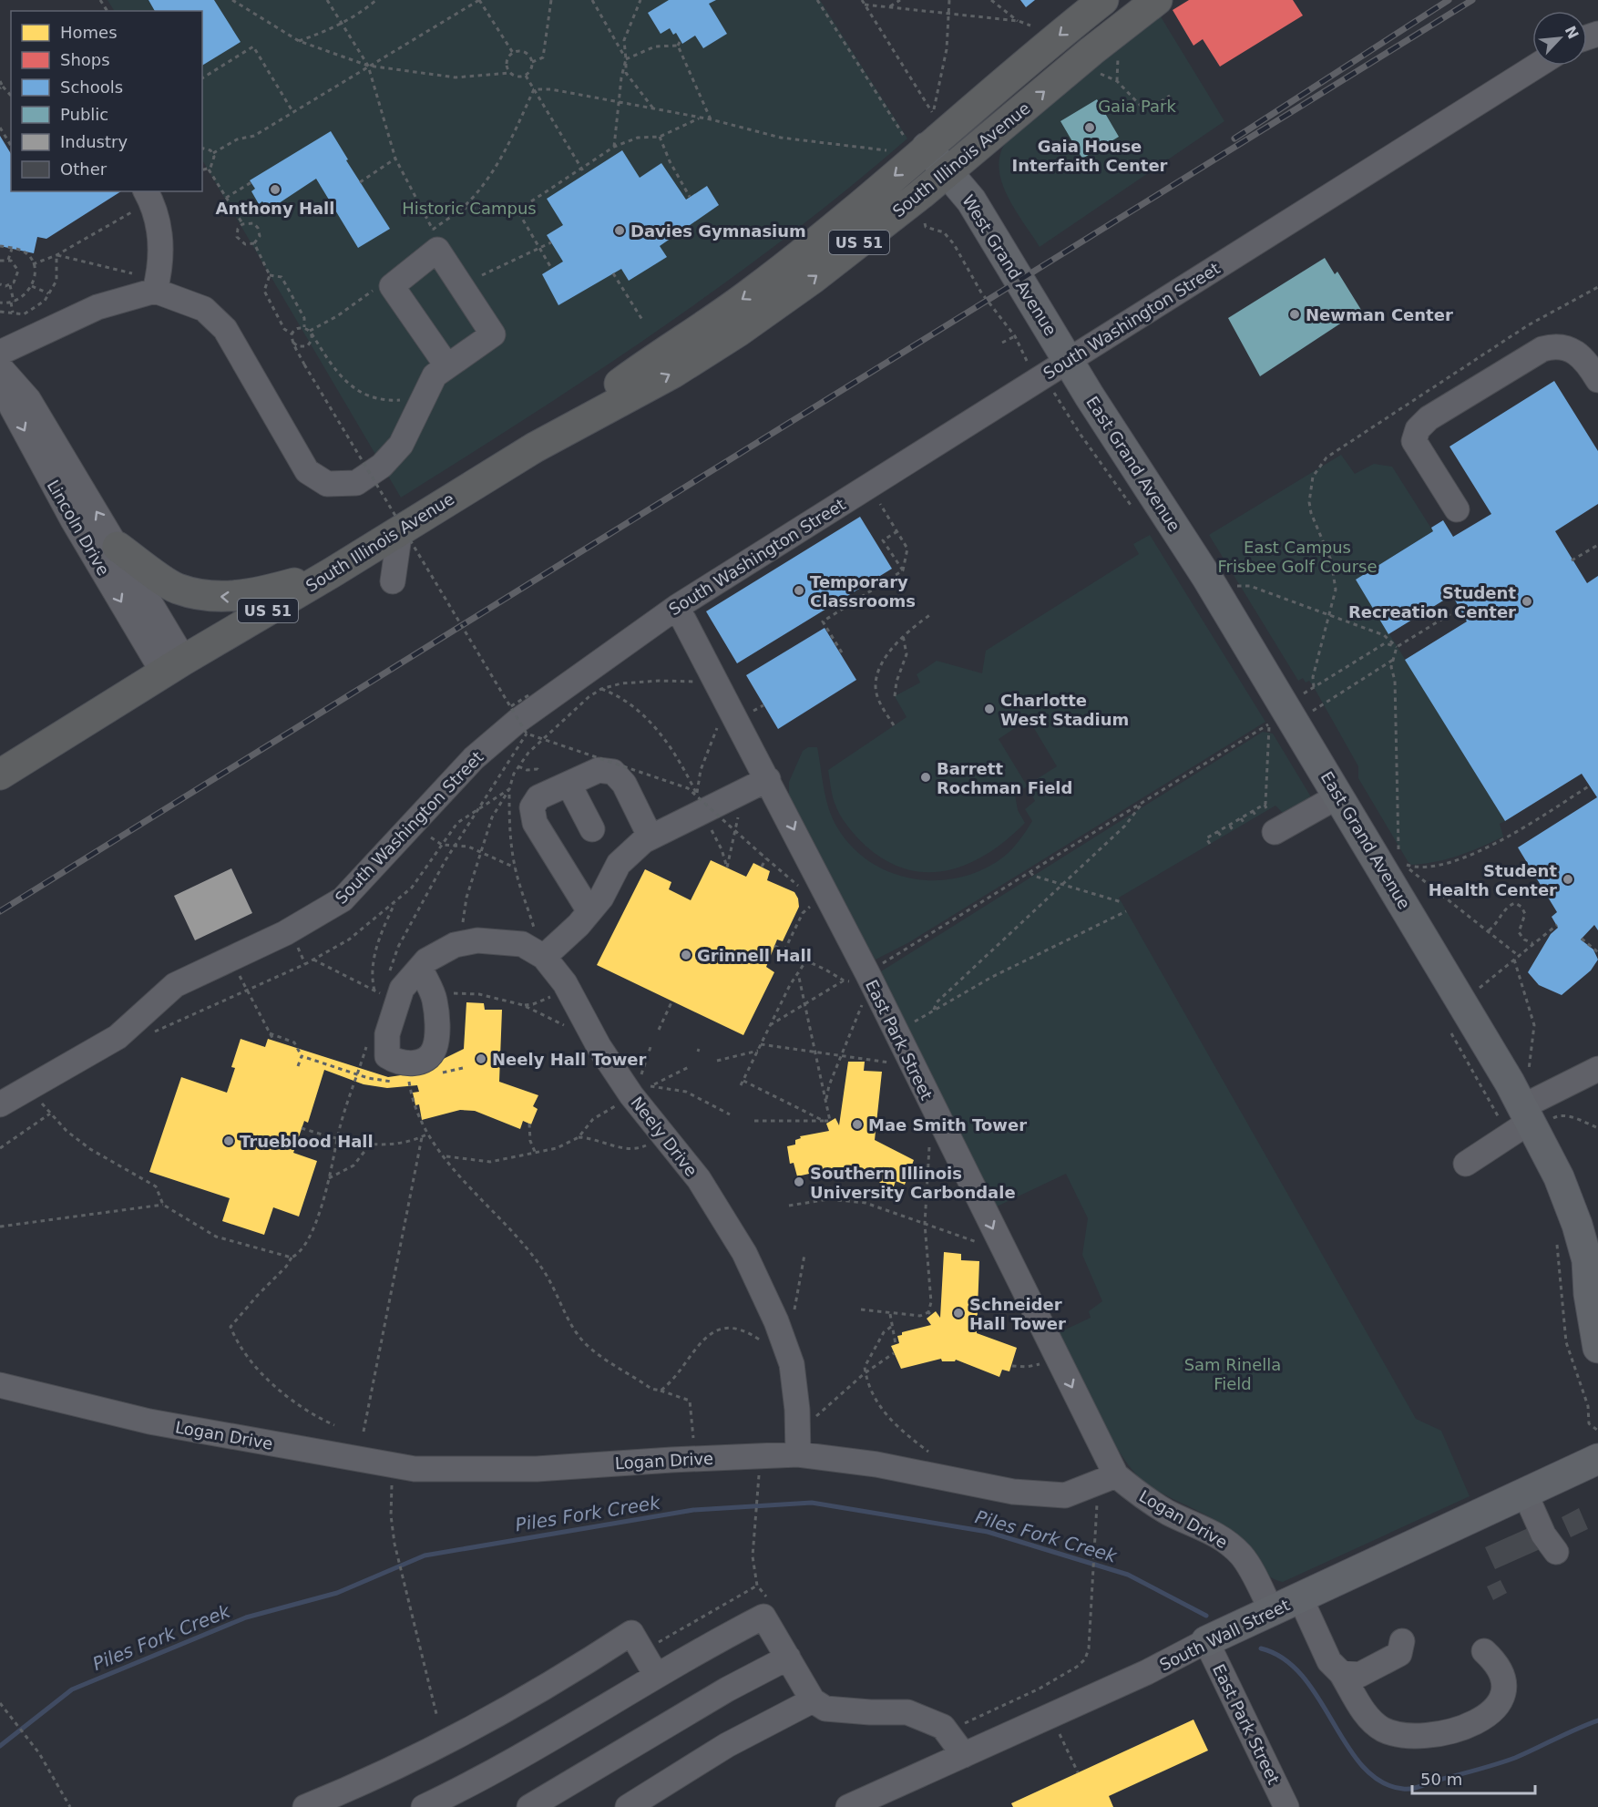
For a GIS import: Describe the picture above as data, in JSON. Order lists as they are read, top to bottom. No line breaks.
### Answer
{"streets":{"highway":["South Illinois Avenue","US 51"],"main road":["West Grand Avenue","East Grand Avenue","South Wall Street"],"street":["South Washington Street","Lincoln Drive","East Park Street","Neely Drive","Logan Drive"]},"crossings":[["South Illinois Avenue","West Grand Avenue"],["South Illinois Avenue","Lincoln Drive"],["West Grand Avenue","South Washington Street"],["West Grand Avenue","East Grand Avenue"],["South Washington Street","East Grand Avenue"],["South Washington Street","East Park Street"],["East Park Street","Logan Drive"],["East Park Street","South Wall Street"],["Neely Drive","Logan Drive"],["Logan Drive","South Wall Street"]],"one_way":["East Park Street"],"water":["Piles Fork Creek"],"parks":["Gaia Park","Historic Campus","East Campus Frisbee Golf Course","Sam Rinella Field"],"places":["Gaia House Interfaith Center","Anthony Hall","Davies Gymnasium","Newman Center","Temporary Classrooms","Student Recreation Center","Charlotte West Stadium","Barrett Rochman Field","Student Health Center","Grinnell Hall","Neely Hall Tower","Mae Smith Tower","Trueblood Hall","Southern Illinois University Carbondale","Schneider Hall Tower"],"legend":["Homes","Shops","Schools","Public","Industry","Other"],"scale_bar":"50 m","north":"top right"}
